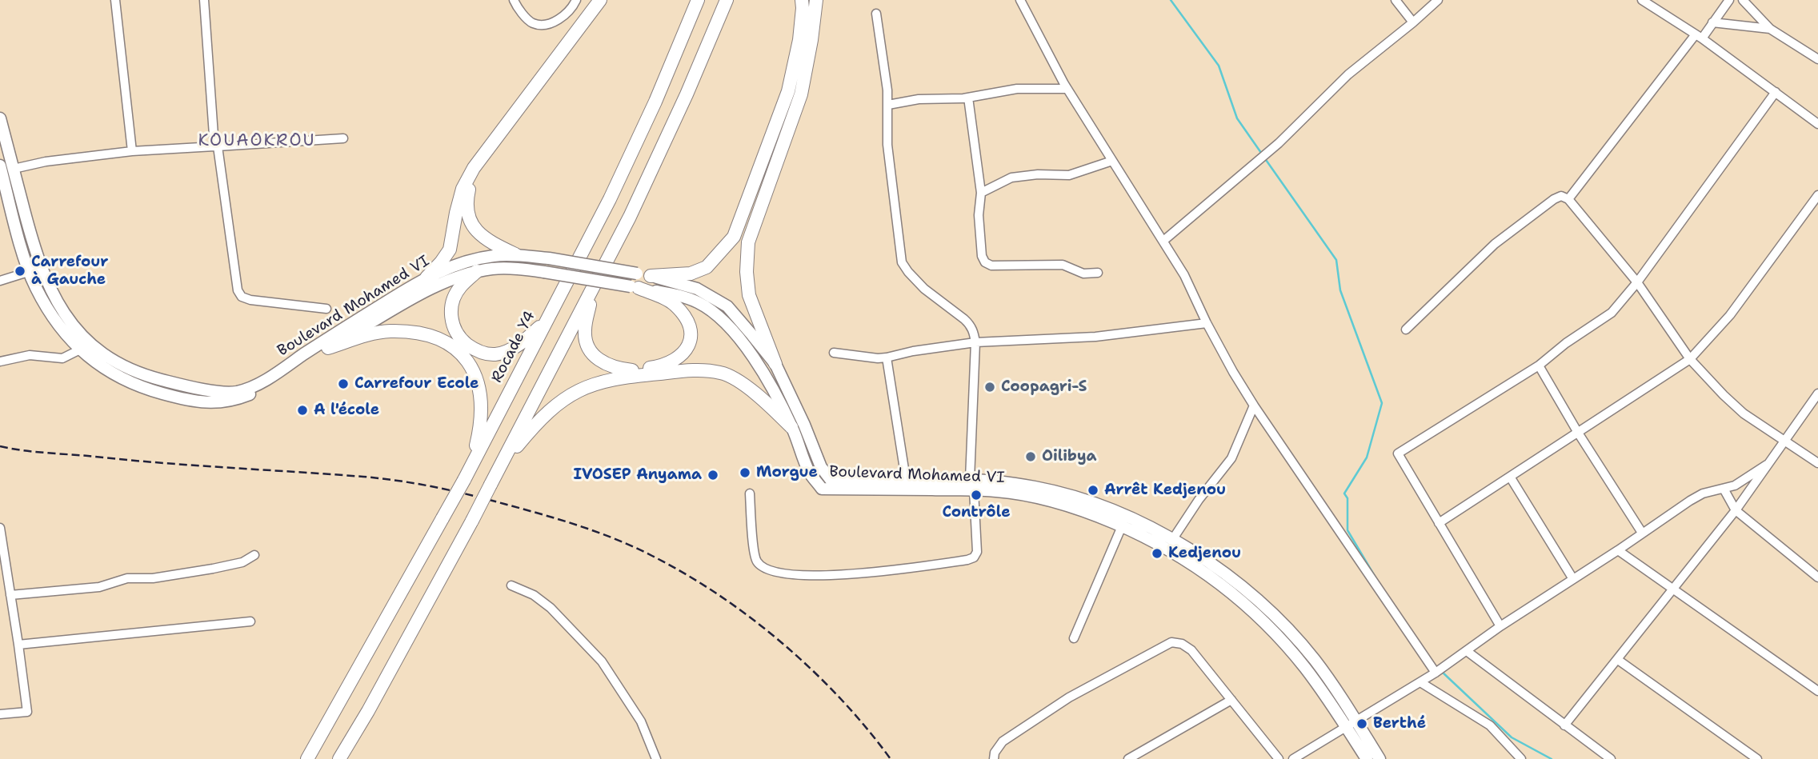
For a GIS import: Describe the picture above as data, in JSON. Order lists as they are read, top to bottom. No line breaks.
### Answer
{"streets":{"highway":["Rocade Y4"],"main road":["Boulevard Mohamed VI"]},"districts":["KOUAOKROU"],"places":["Carrefour à Gauche","Carrefour Ecole","Coopagri-S","A l'école","Oilibya","Morgue","IVOSEP Anyama","Arrêt Kedjenou","Contrôle","Kedjenou","Berthé"]}
